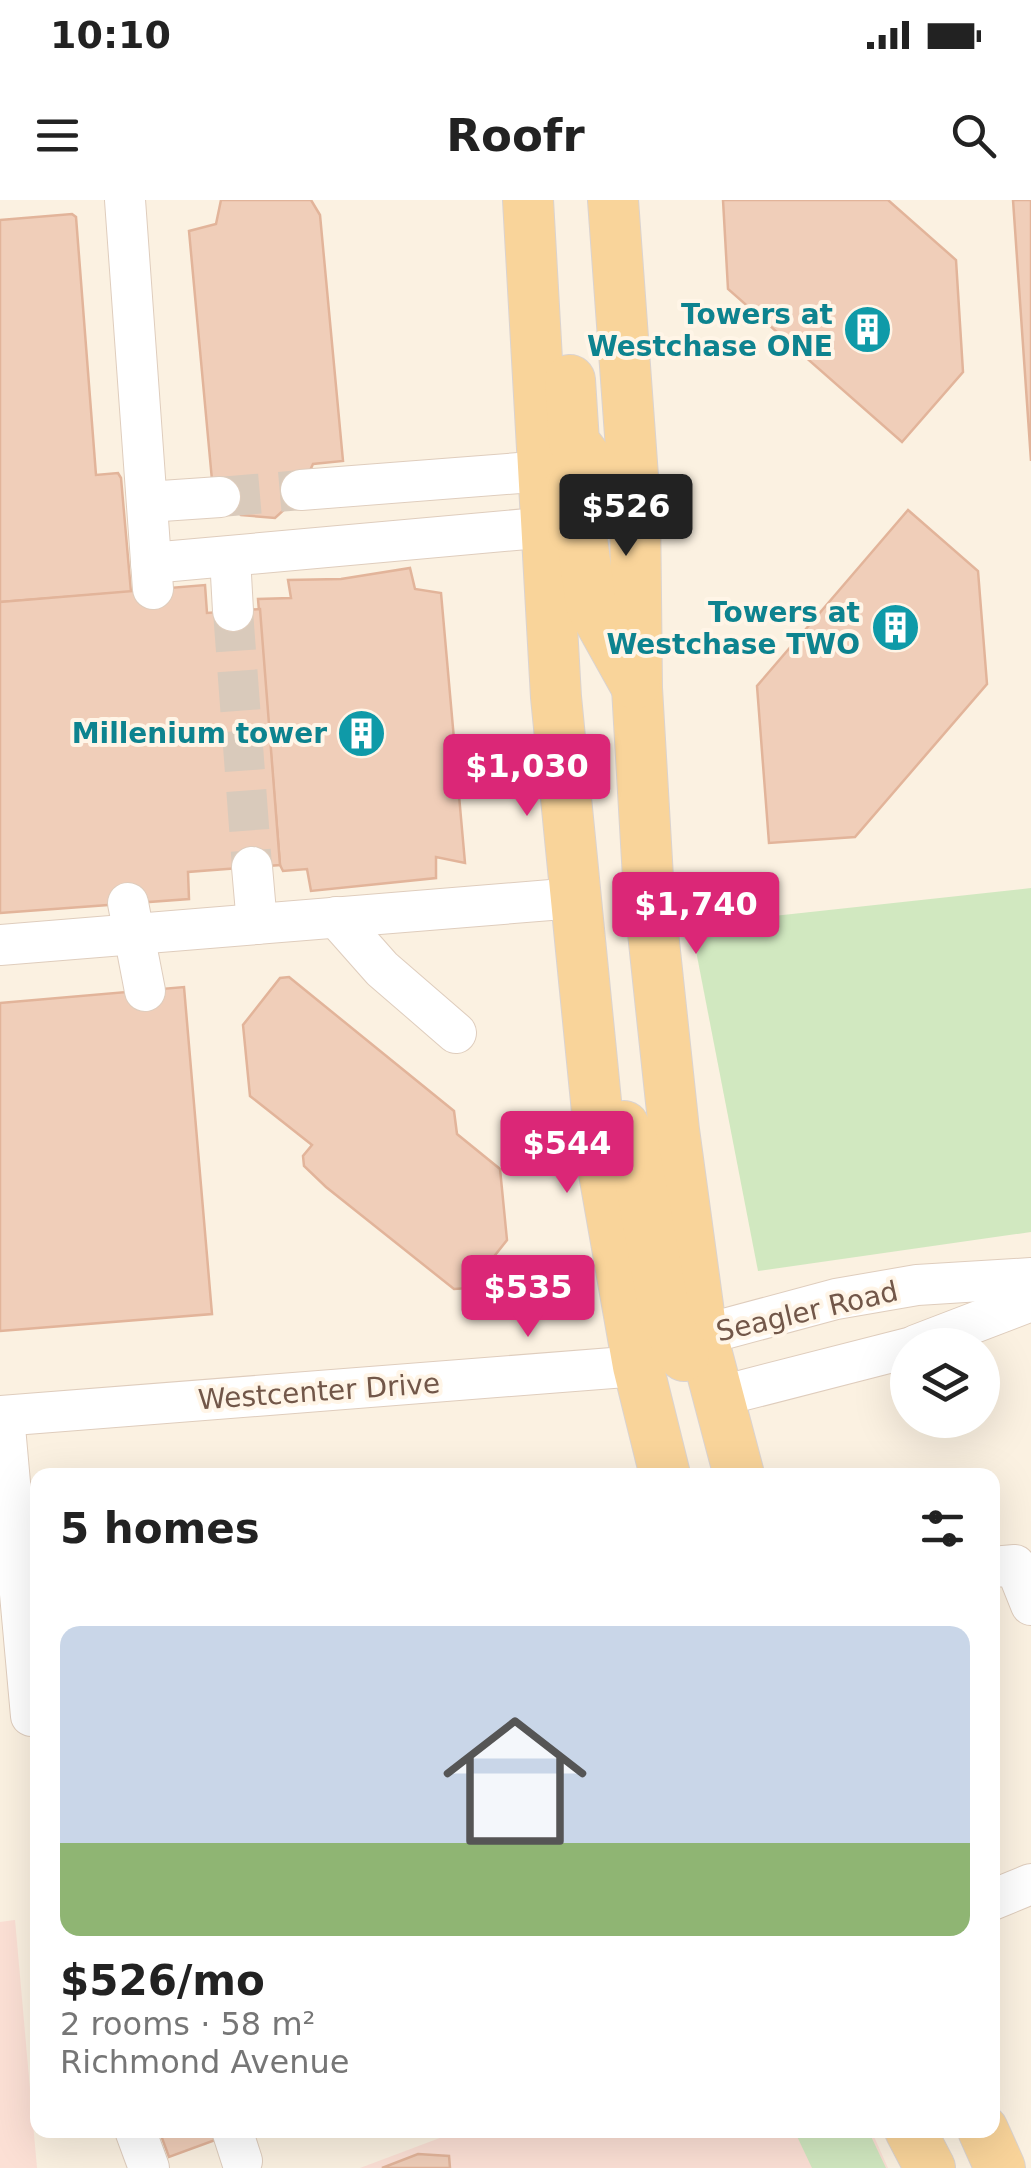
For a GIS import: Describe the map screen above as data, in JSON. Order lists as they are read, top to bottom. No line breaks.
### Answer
{"streets":{"street":["Seagler Road","Westcenter Drive"]},"places":{"building":["Towers at Westchase ONE","Towers at Westchase TWO","Millenium tower"]},"page":{"status":"10:10","header":"Roofr","price":["$526","$1,030","$1,740","$544","$535"],"heading":"5 homes","list":[{"name":"$526/mo","note":"2 rooms · 58 m² · Richmond Avenue"}]}}
